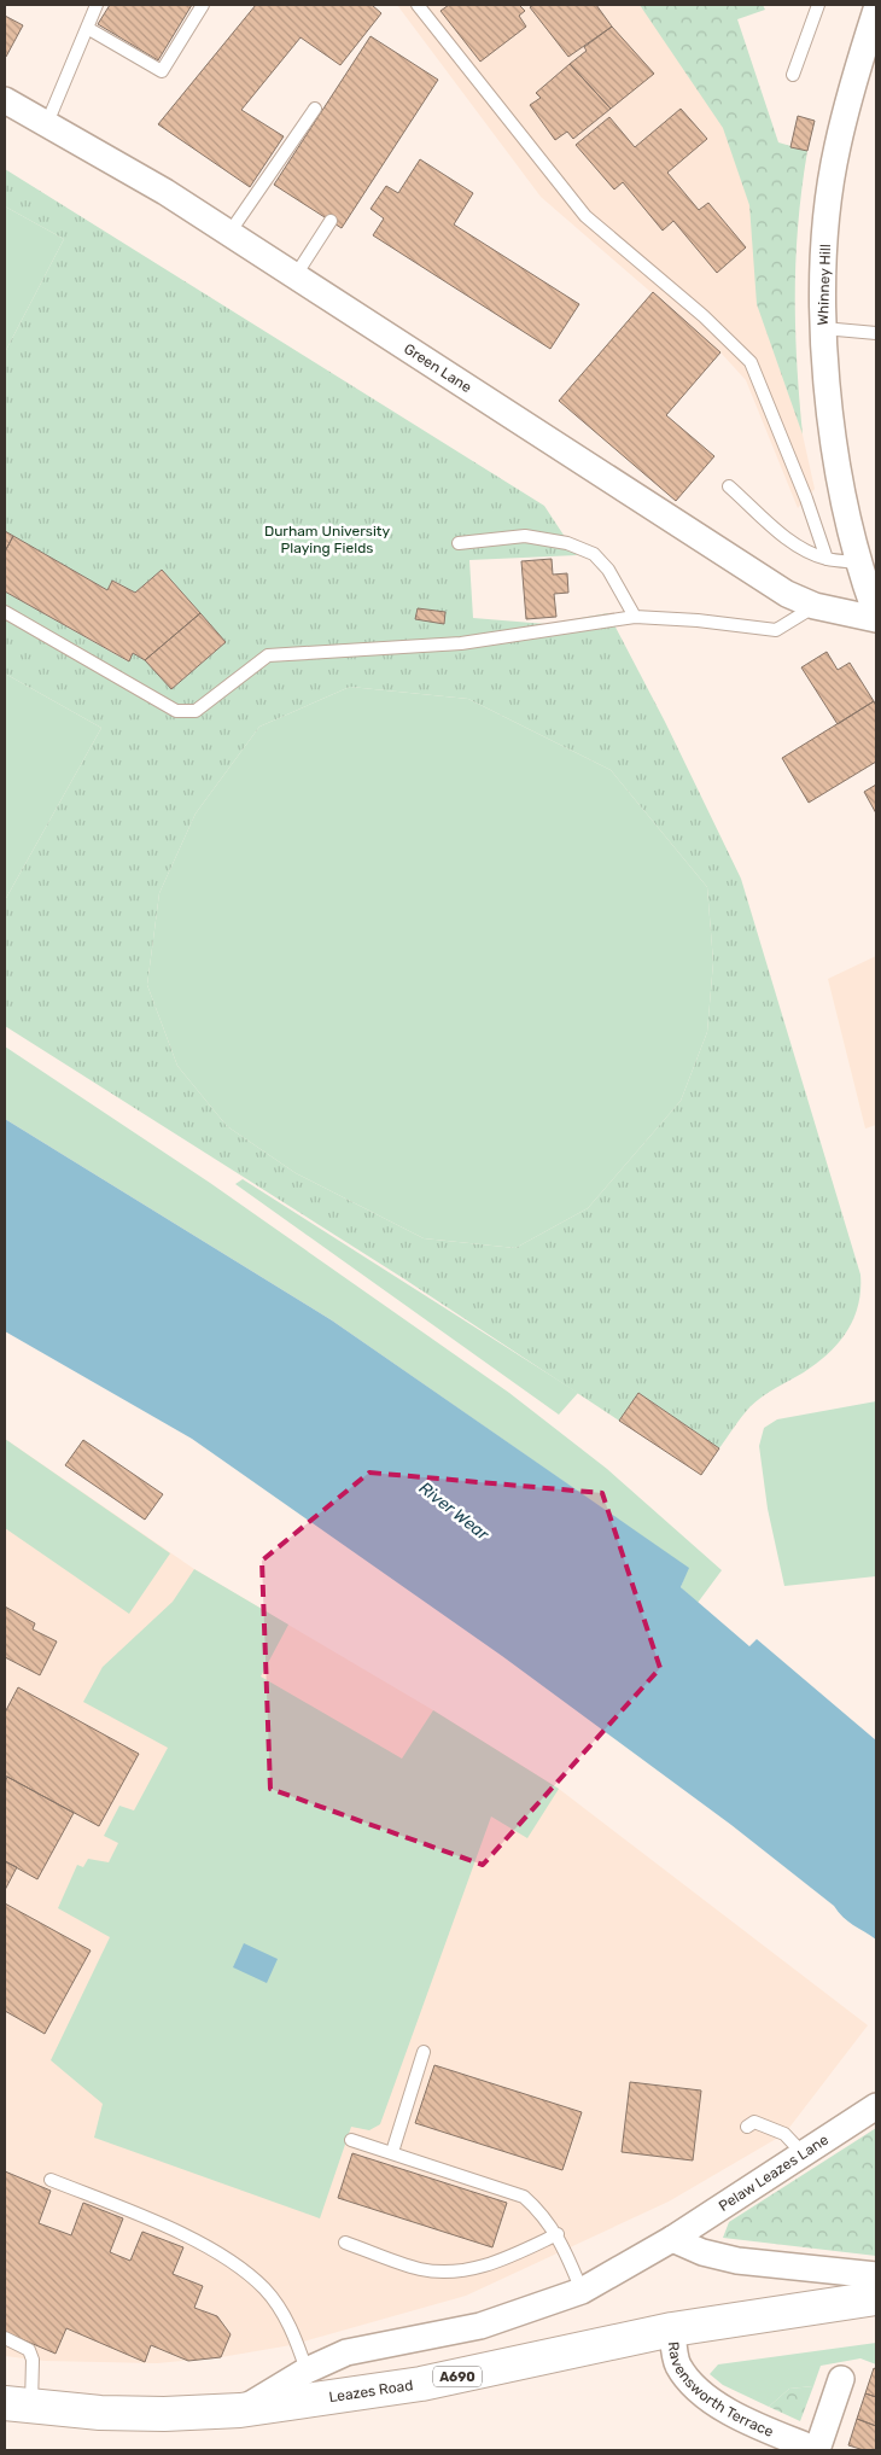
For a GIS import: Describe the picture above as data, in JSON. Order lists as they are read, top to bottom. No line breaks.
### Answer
{"streets":{"highway":["A690","Leazes Road"],"street":["Whinney Hill","Green Lane","Pelaw Leazes Lane","Ravensworth Terrace"]},"crossings":[["Whinney Hill","Green Lane"],["Pelaw Leazes Lane","Leazes Road"],["Ravensworth Terrace","Leazes Road"]],"water":["River Wear"],"parks":["Durham University Playing Fields"]}
